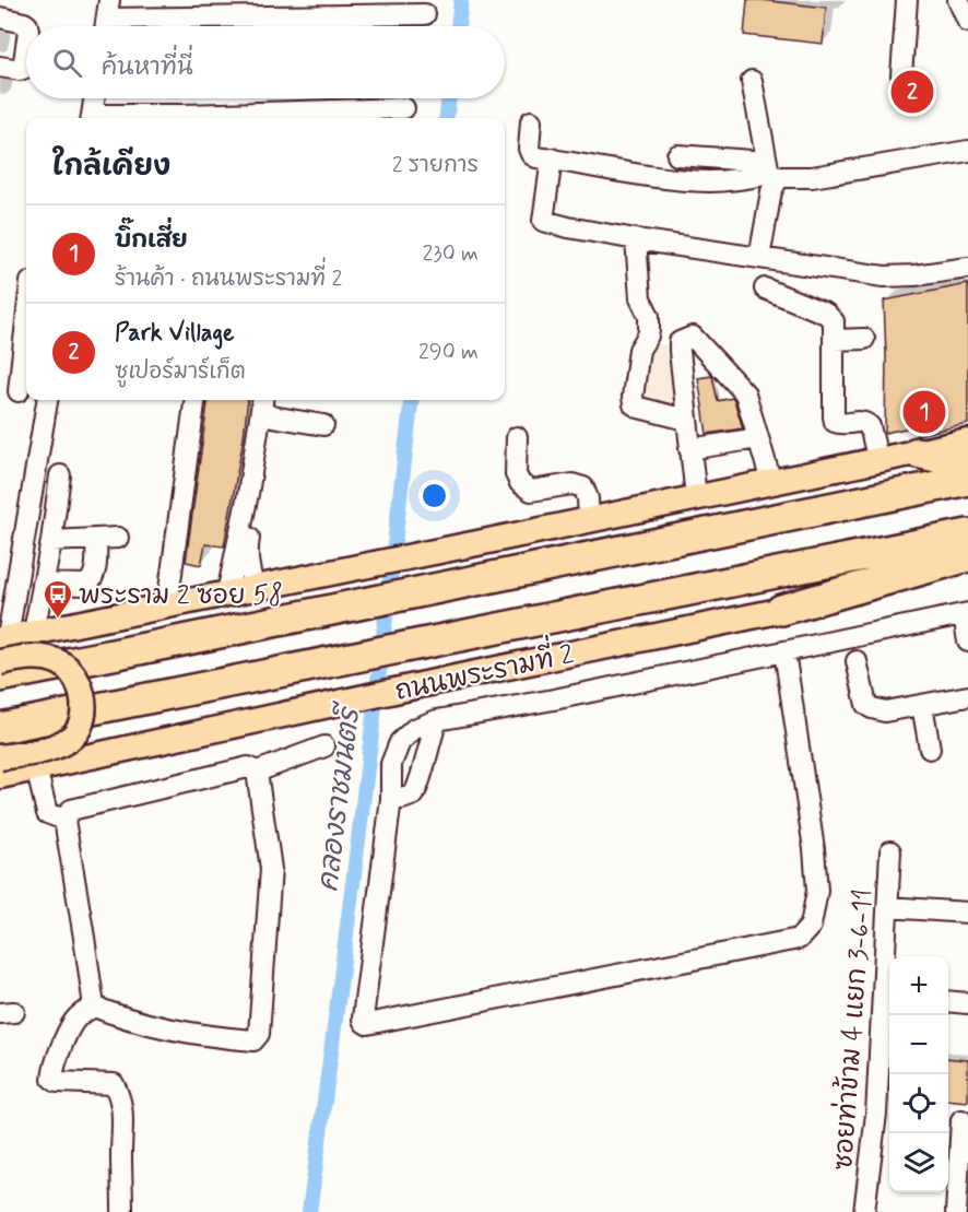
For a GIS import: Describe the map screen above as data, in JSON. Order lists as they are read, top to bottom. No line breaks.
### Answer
{"streets":{"highway":["ถนนพระรามที่ 2"],"street":["ซอยท่าข้าม 4 แยก 3-6-11"]},"water":["คลองราชมนตรี"],"places":{"bus stop":["พระราม 2 ซอย 58"]},"page":{"search":"ค้นหาที่นี่","pins":["2","1"],"heading":["ใกล้เคียง","2 รายการ"],"list":[{"mark":"1","name":"บิ๊กเสี่ย","note":"ร้านค้า · ถนนพระรามที่ 2","value":"230 m"},{"mark":"2","name":"Park Village","note":"ซูเปอร์มาร์เก็ต","value":"290 m"}],"map_buttons":["+","−"]}}
